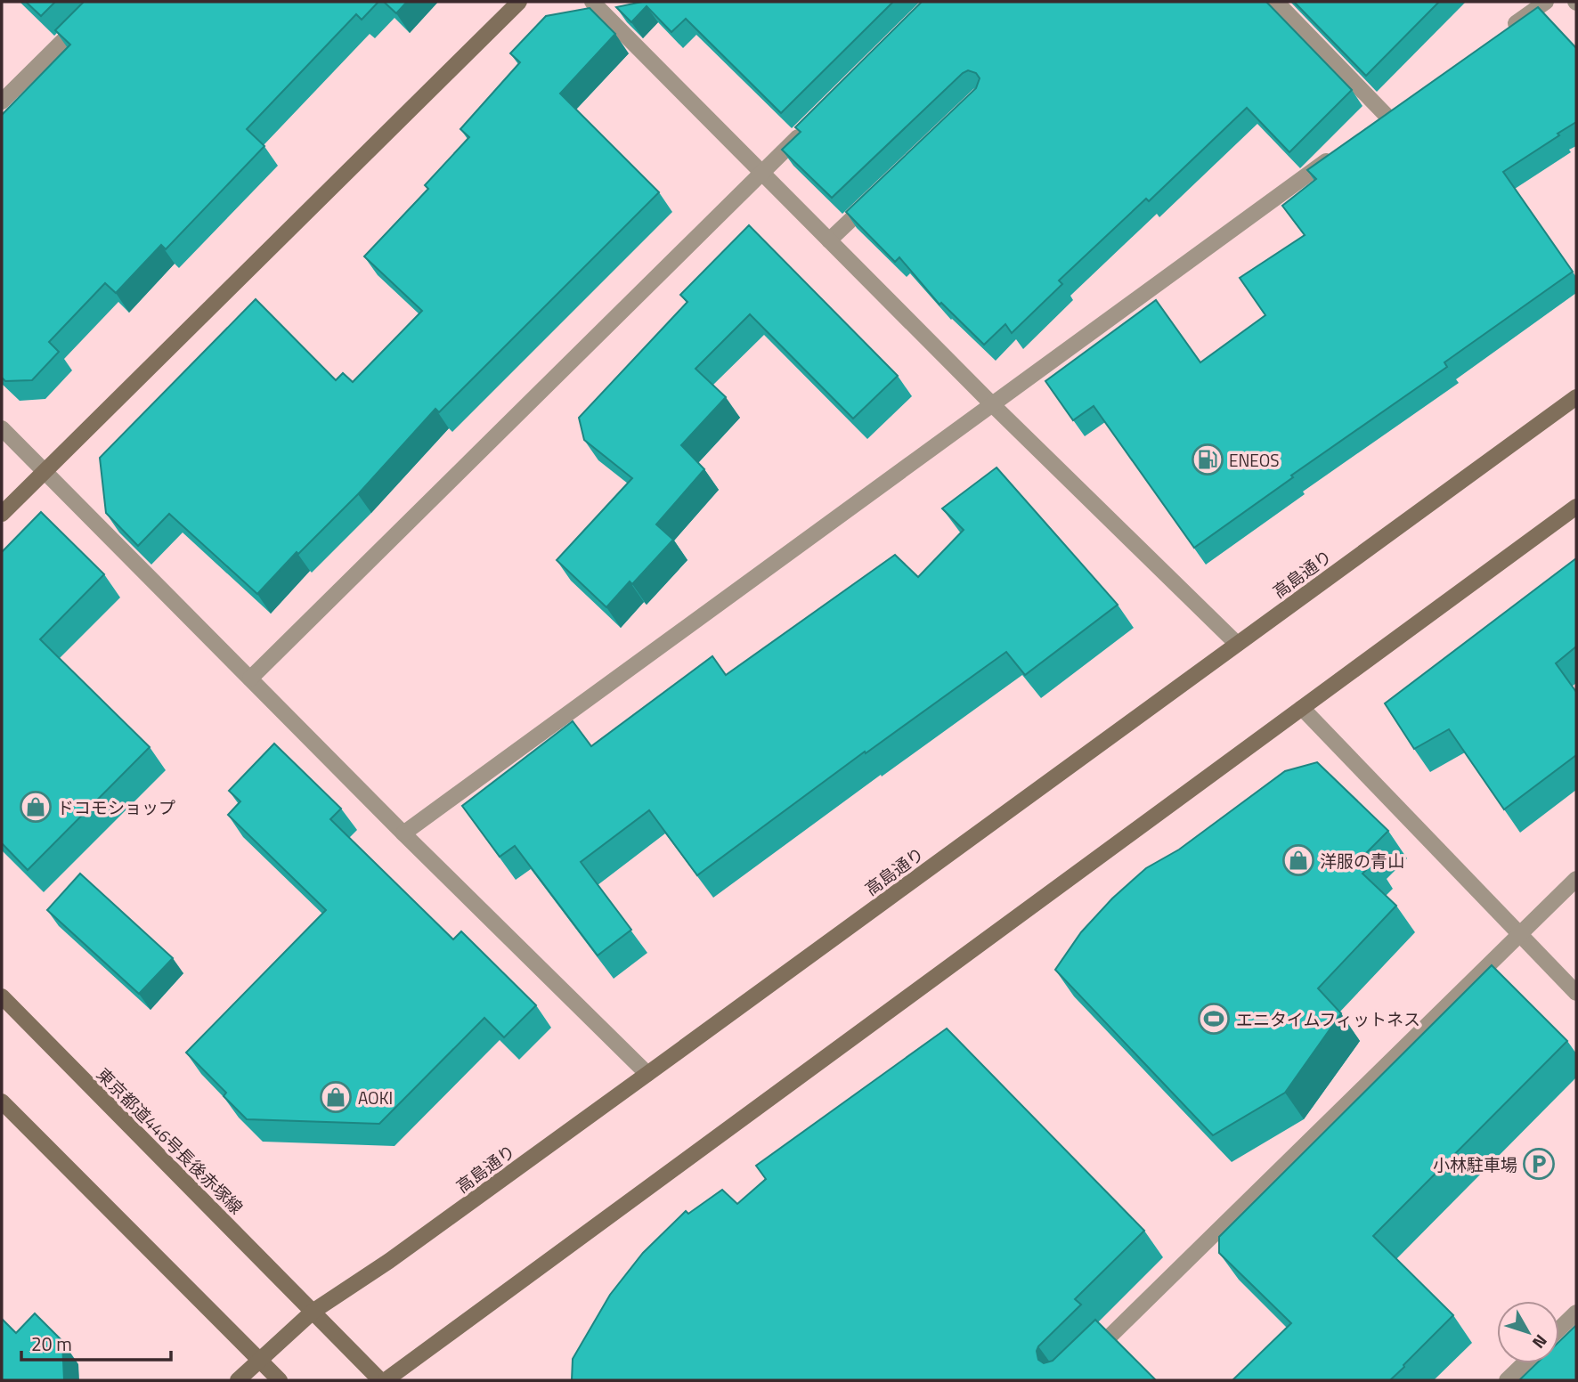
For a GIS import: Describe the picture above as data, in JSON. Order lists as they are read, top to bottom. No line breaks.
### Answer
{"streets":{"main road":["高島通り","東京都道446号長後赤塚線"]},"crossings":[["高島通り","東京都道446号長後赤塚線"]],"places":{"fuel station":["ENEOS"],"shop":["ドコモショップ","洋服の青山","AOKI"],"sports":["エニタイムフィットネス"],"parking":["小林駐車場"]},"scale_bar":"20 m","north":"bottom right"}
